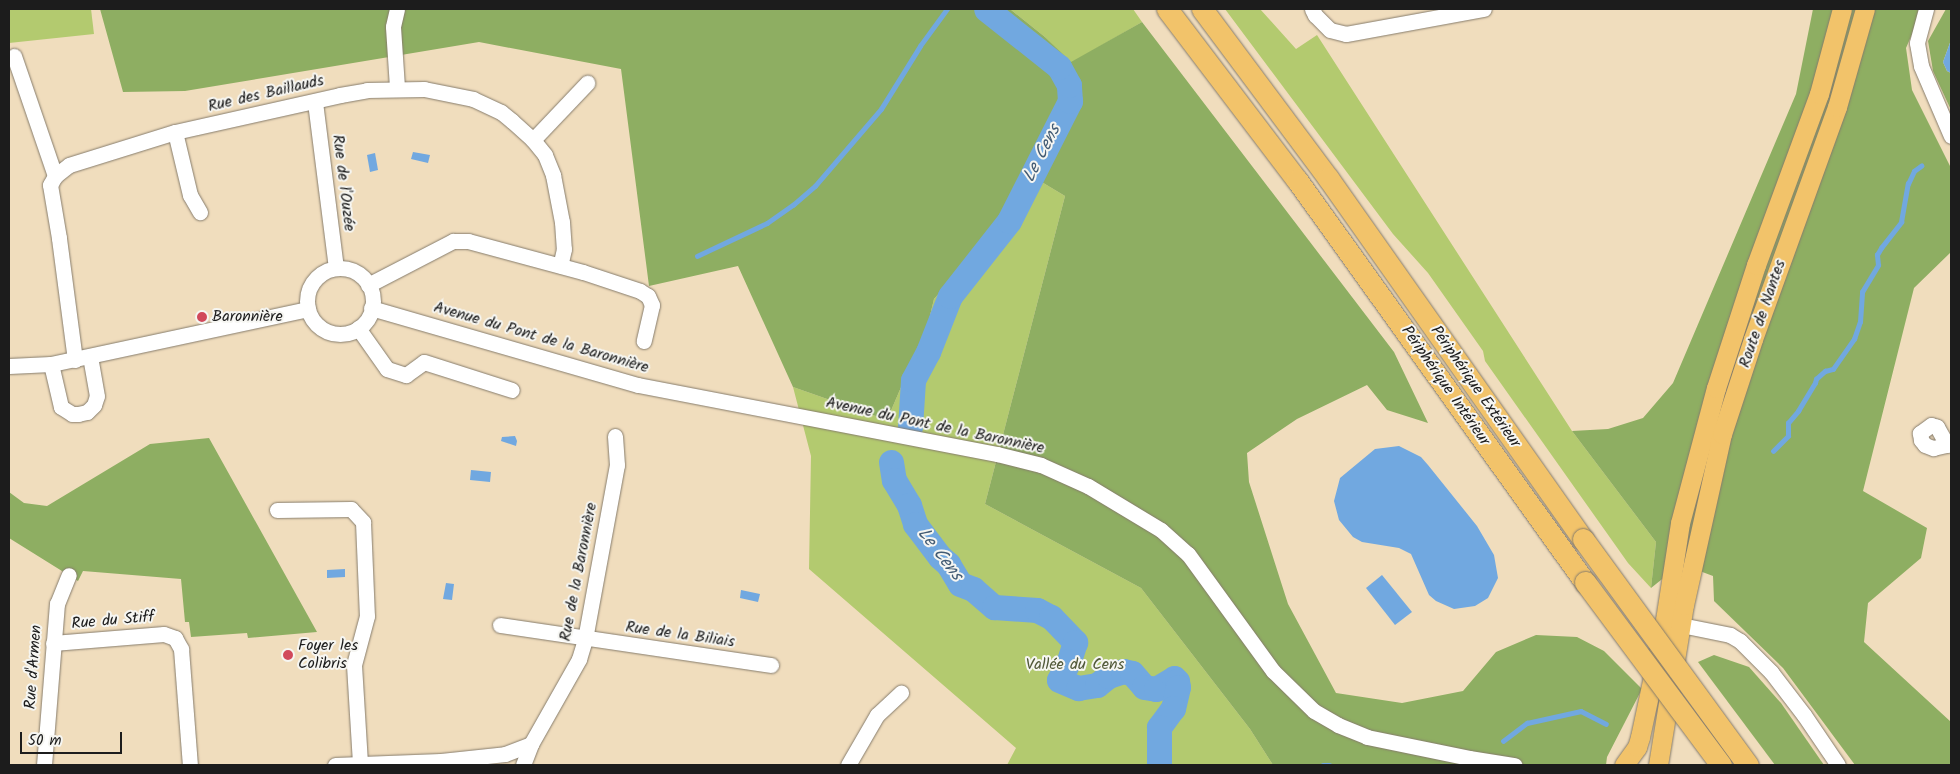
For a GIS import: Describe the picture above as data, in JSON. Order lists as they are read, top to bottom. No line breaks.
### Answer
{"streets":{"highway":["Périphérique Intérieur","Périphérique Extérieur"],"main road":["Route de Nantes"],"street":["Rue des Baillauds","Rue de l'Ouzée","Avenue du Pont de la Baronnière","Rue de la Baronnière","Rue du Stiff","Rue de la Biliais","Rue d'Armen"]},"crossings":[["Rue des Baillauds","Rue de l'Ouzée"],["Rue de l'Ouzée","Avenue du Pont de la Baronnière"],["Rue de la Baronnière","Rue de la Biliais"],["Rue du Stiff","Rue d'Armen"]],"water":["Le Cens"],"parks":["Vallée du Cens"],"places":["Baronnière","Foyer les Colibris"],"scale_bar":"50 m"}
